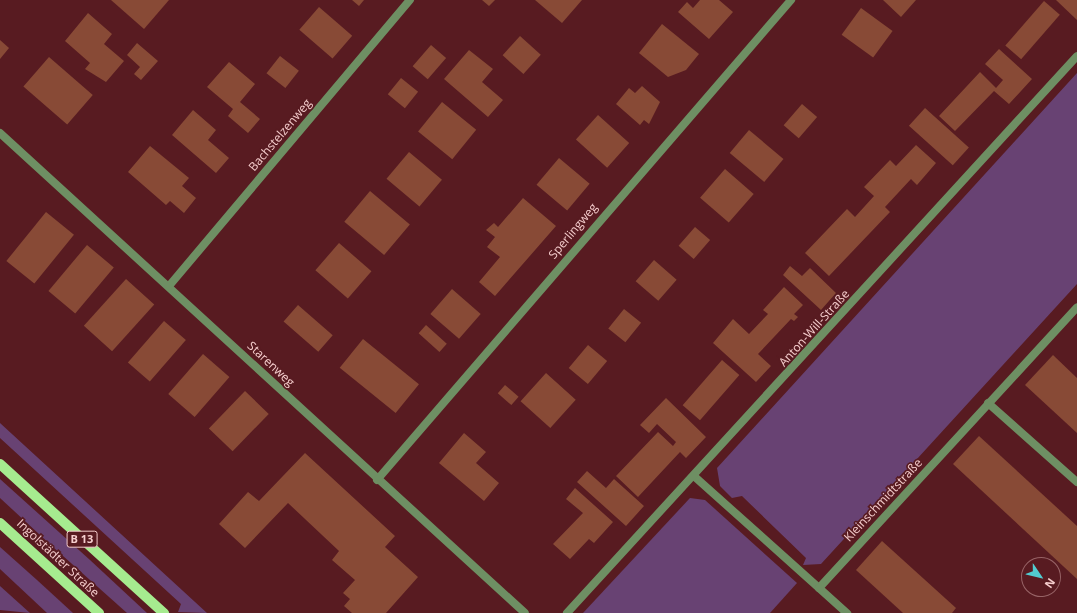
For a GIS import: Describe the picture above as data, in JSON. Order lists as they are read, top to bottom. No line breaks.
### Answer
{"streets":{"main road":["B 13","Ingolstädter Straße"],"street":["Bachstelzenweg","Sperlingweg","Anton-Will-Straße","Starenweg","Kleinschmidtstraße"]},"crossings":[["Bachstelzenweg","Starenweg"],["Sperlingweg","Starenweg"]],"north":"bottom right"}
